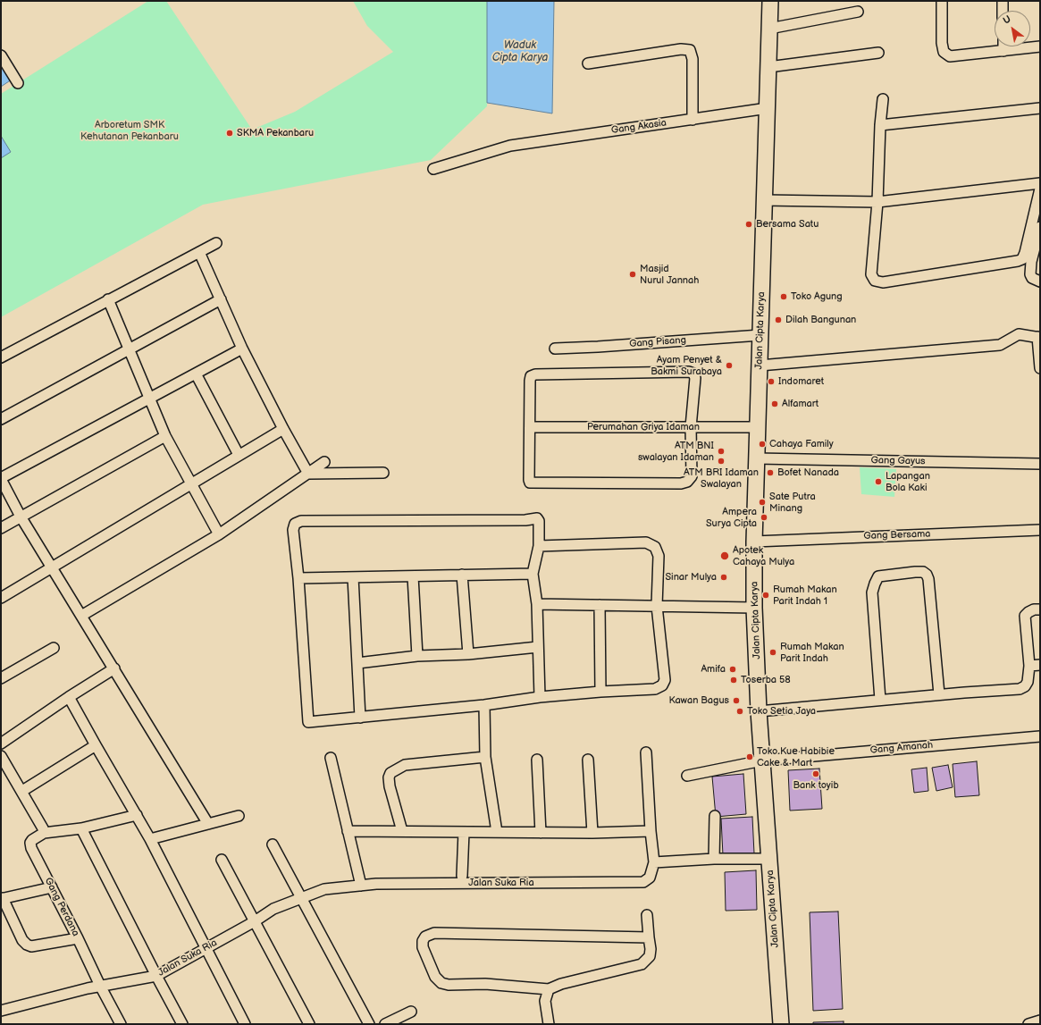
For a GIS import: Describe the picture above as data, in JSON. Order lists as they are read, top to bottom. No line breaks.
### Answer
{"streets":{"main road":["Jalan Cipta Karya"],"street":["Gang Akasia","Gang Pisang","Perumahan Griya Idaman","Gang Gayus","Gang Bersama","Gang Amanah","Jalan Suka Ria","Gang Perdana"]},"crossings":[["Gang Akasia","Jalan Cipta Karya"],["Jalan Cipta Karya","Gang Pisang"],["Jalan Cipta Karya","Perumahan Griya Idaman"],["Jalan Cipta Karya","Gang Gayus"],["Jalan Cipta Karya","Gang Bersama"],["Jalan Cipta Karya","Gang Amanah"],["Jalan Suka Ria","Gang Perdana"]],"water":["Waduk Cipta Karya"],"parks":["Arboretum SMK Kehutanan Pekanbaru"],"places":["SKMA Pekanbaru","Bersama Satu","Masjid Nurul Jannah","Toko Agung","Dilah Bangunan","Ayam Penyet & Bakmi Surabaya","Indomaret","Alfamart","Cahaya Family","ATM BNI swalayan Idaman","ATM BRI Idaman Swalayan","Bofet Nanada","Lapangan Bola Kaki","Sate Putra Minang","Ampera Surya Cipta","Apotek Cahaya Mulya","Sinar Mulya","Rumah Makan Parit Indah 1","Rumah Makan Parit Indah","Amifa","Toserba 58","Kawan Bagus","Toko Setia Jaya","Toko Kue Habibie Cake & Mart","Bank toyib"],"north":"top left"}
